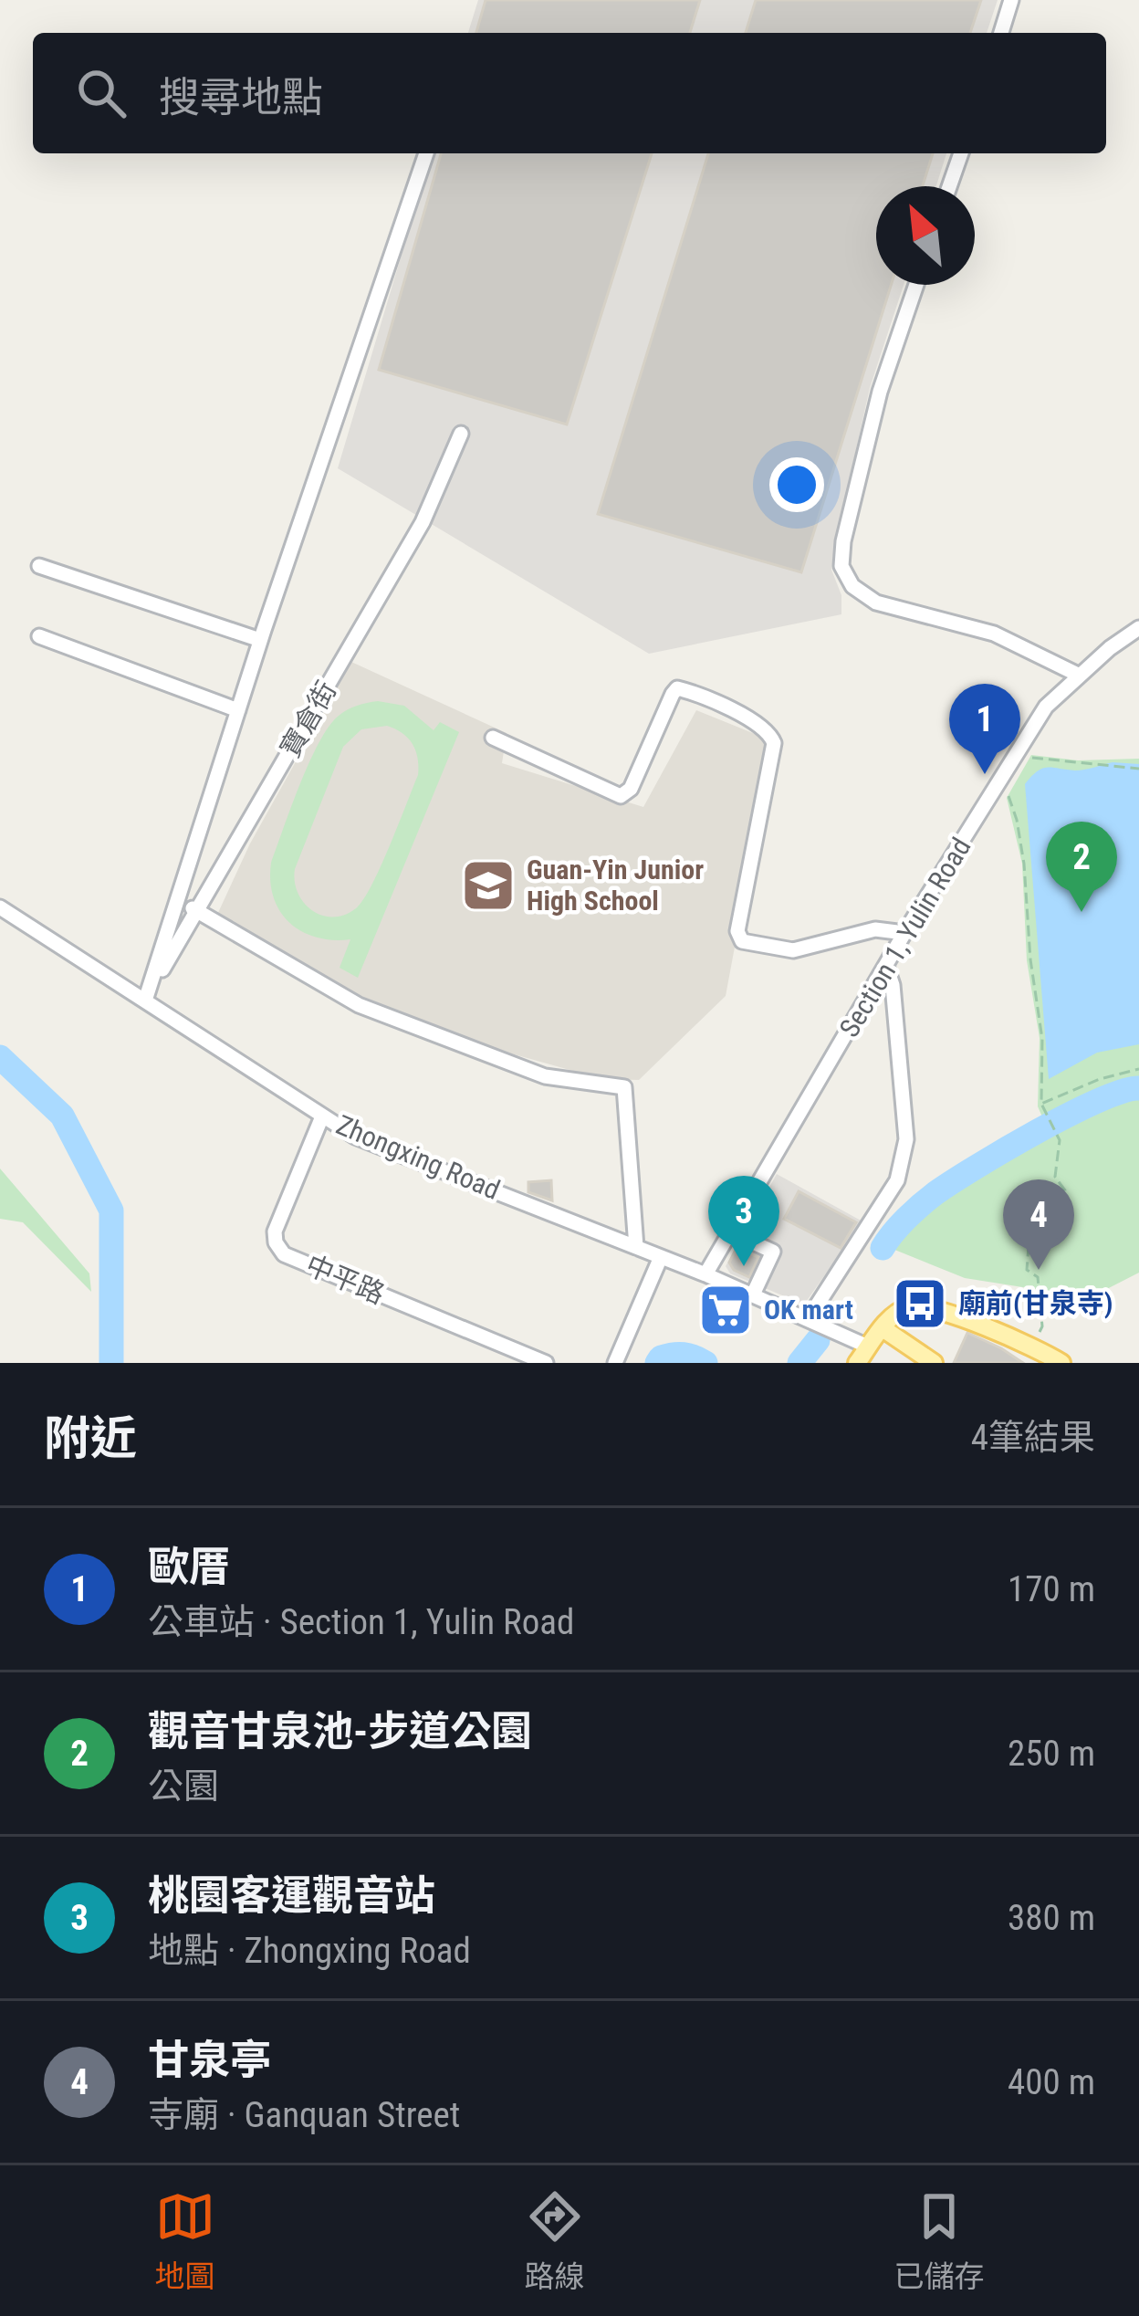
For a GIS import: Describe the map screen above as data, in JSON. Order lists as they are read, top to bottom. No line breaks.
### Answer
{"streets":{"street":["寶倉街","Section 1, Yulin Road","Zhongxing Road","中平路"]},"crossings":[["寶倉街","Zhongxing Road"],["Section 1, Yulin Road","Zhongxing Road"],["Zhongxing Road","中平路"]],"places":{"school or university":["Guan-Yin Junior High School"],"bus stop":["廟前(甘泉寺)"],"supermarket":["OK mart"]},"north":"top left","page":{"search":"搜尋地點","pins":["1","2","3","4"],"heading":["附近","4筆結果"],"list":[{"mark":"1","name":"歐厝","note":"公車站 · Section 1, Yulin Road","value":"170 m"},{"mark":"2","name":"觀音甘泉池-步道公園","note":"公園","value":"250 m"},{"mark":"3","name":"桃園客運觀音站","note":"地點 · Zhongxing Road","value":"380 m"},{"mark":"4","name":"甘泉亭","note":"寺廟 · Ganquan Street","value":"400 m"}],"nav":["地圖","路線","已儲存"]}}
